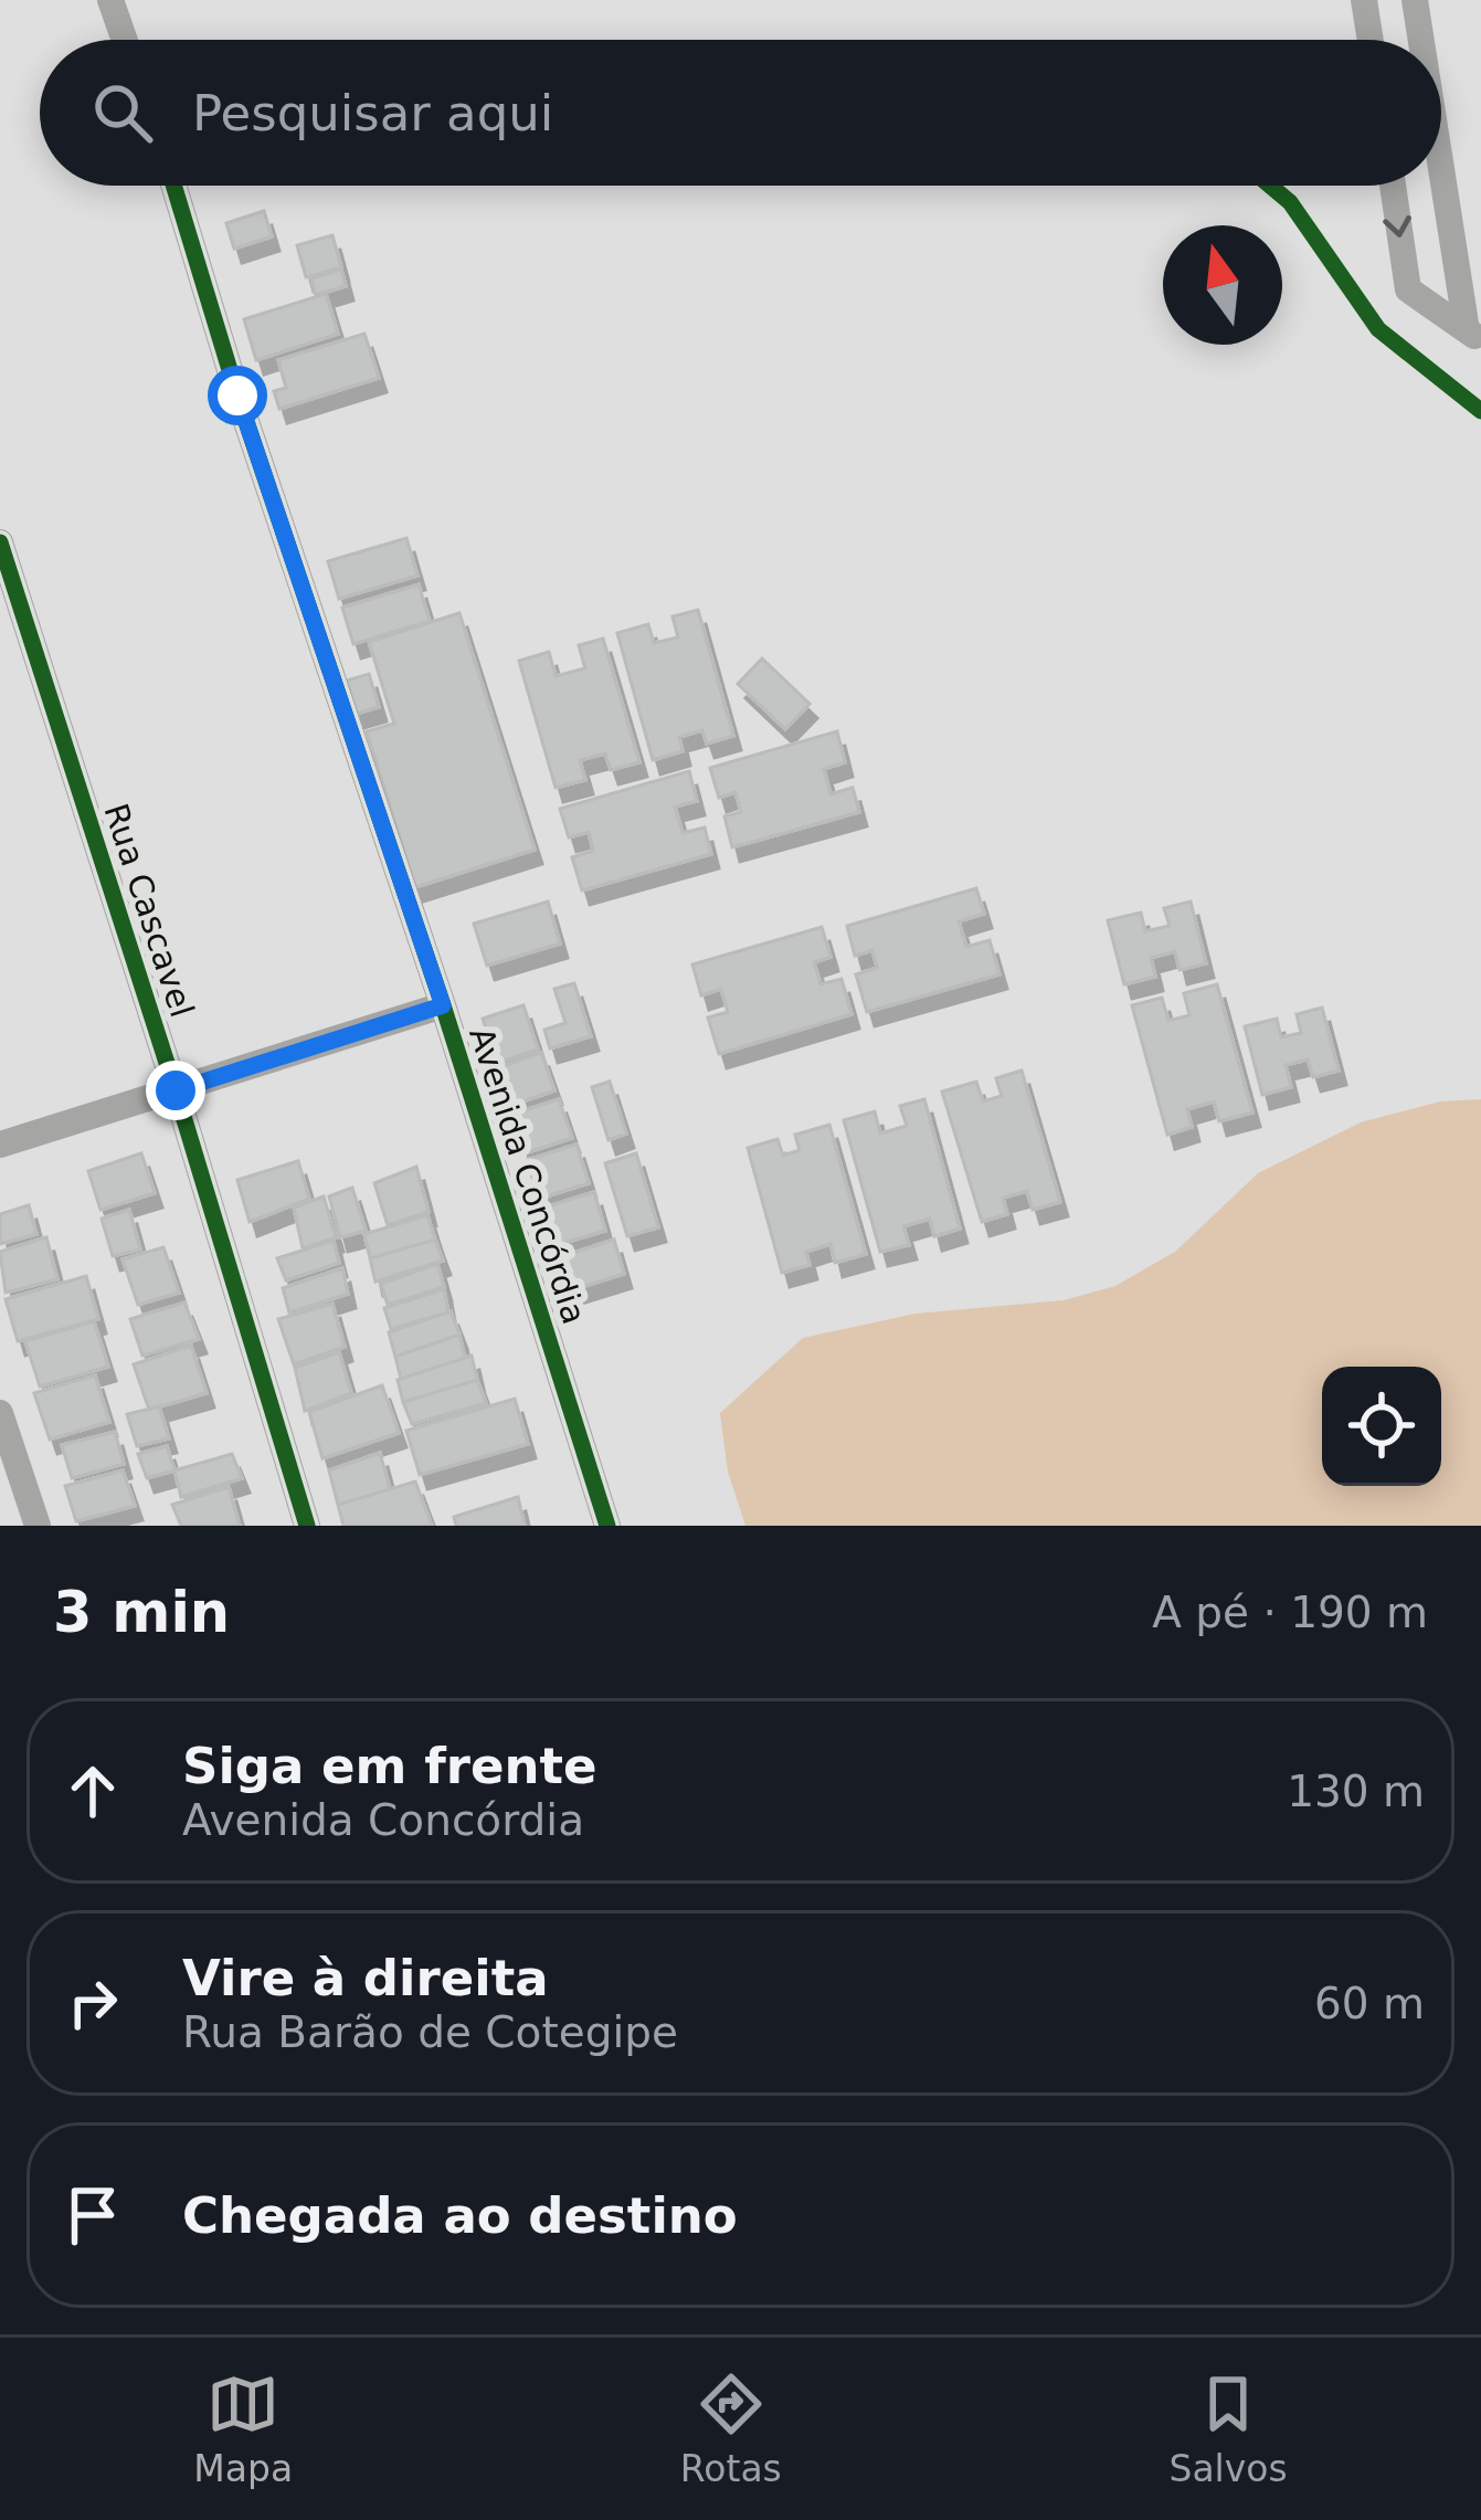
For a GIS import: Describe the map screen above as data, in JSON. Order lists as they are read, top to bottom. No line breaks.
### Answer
{"streets":{"street":["Rua Cascavel","Avenida Concórdia"]},"north":"top","page":{"search":"Pesquisar aqui","heading":["3 min","A pé · 190 m"],"list":[["Siga em frente","Avenida Concórdia","130 m"],["Vire à direita","Rua Barão de Cotegipe","60 m"],"Chegada ao destino"],"nav":["Mapa","Rotas","Salvos"]}}
